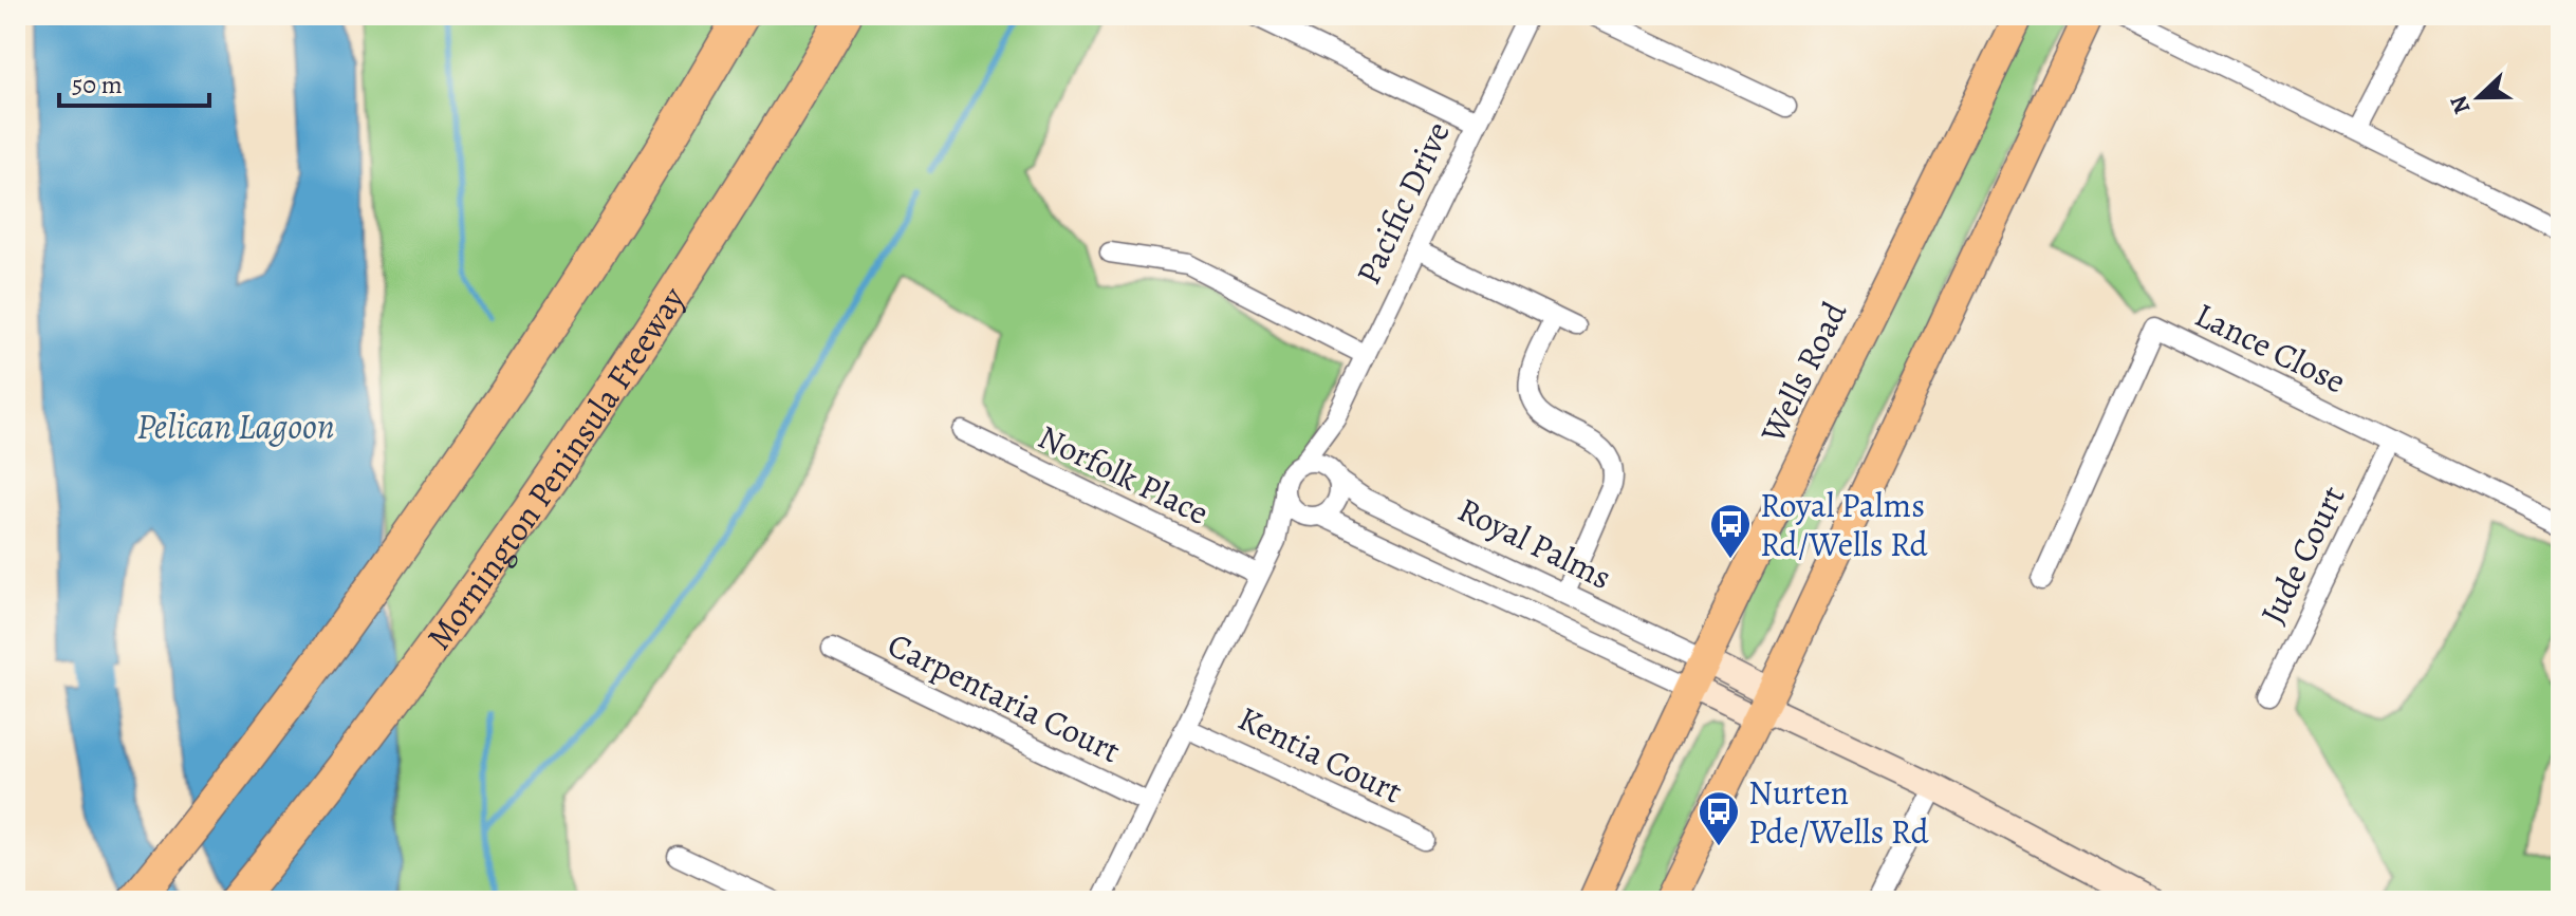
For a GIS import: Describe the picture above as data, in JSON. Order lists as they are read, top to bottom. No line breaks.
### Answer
{"streets":{"highway":["Mornington Peninsula Freeway"],"main road":["Wells Road"],"street":["Pacific Drive","Lance Close","Norfolk Place","Royal Palms","Jude Court","Carpentaria Court","Kentia Court"]},"crossings":[["Pacific Drive","Royal Palms"],["Lance Close","Jude Court"],["Wells Road","Royal Palms"]],"water":["Pelican Lagoon"],"places":{"bus stop":["Royal Palms Rd/Wells Rd","Nurten Pde/Wells Rd"]},"scale_bar":"50 m","north":"left"}
